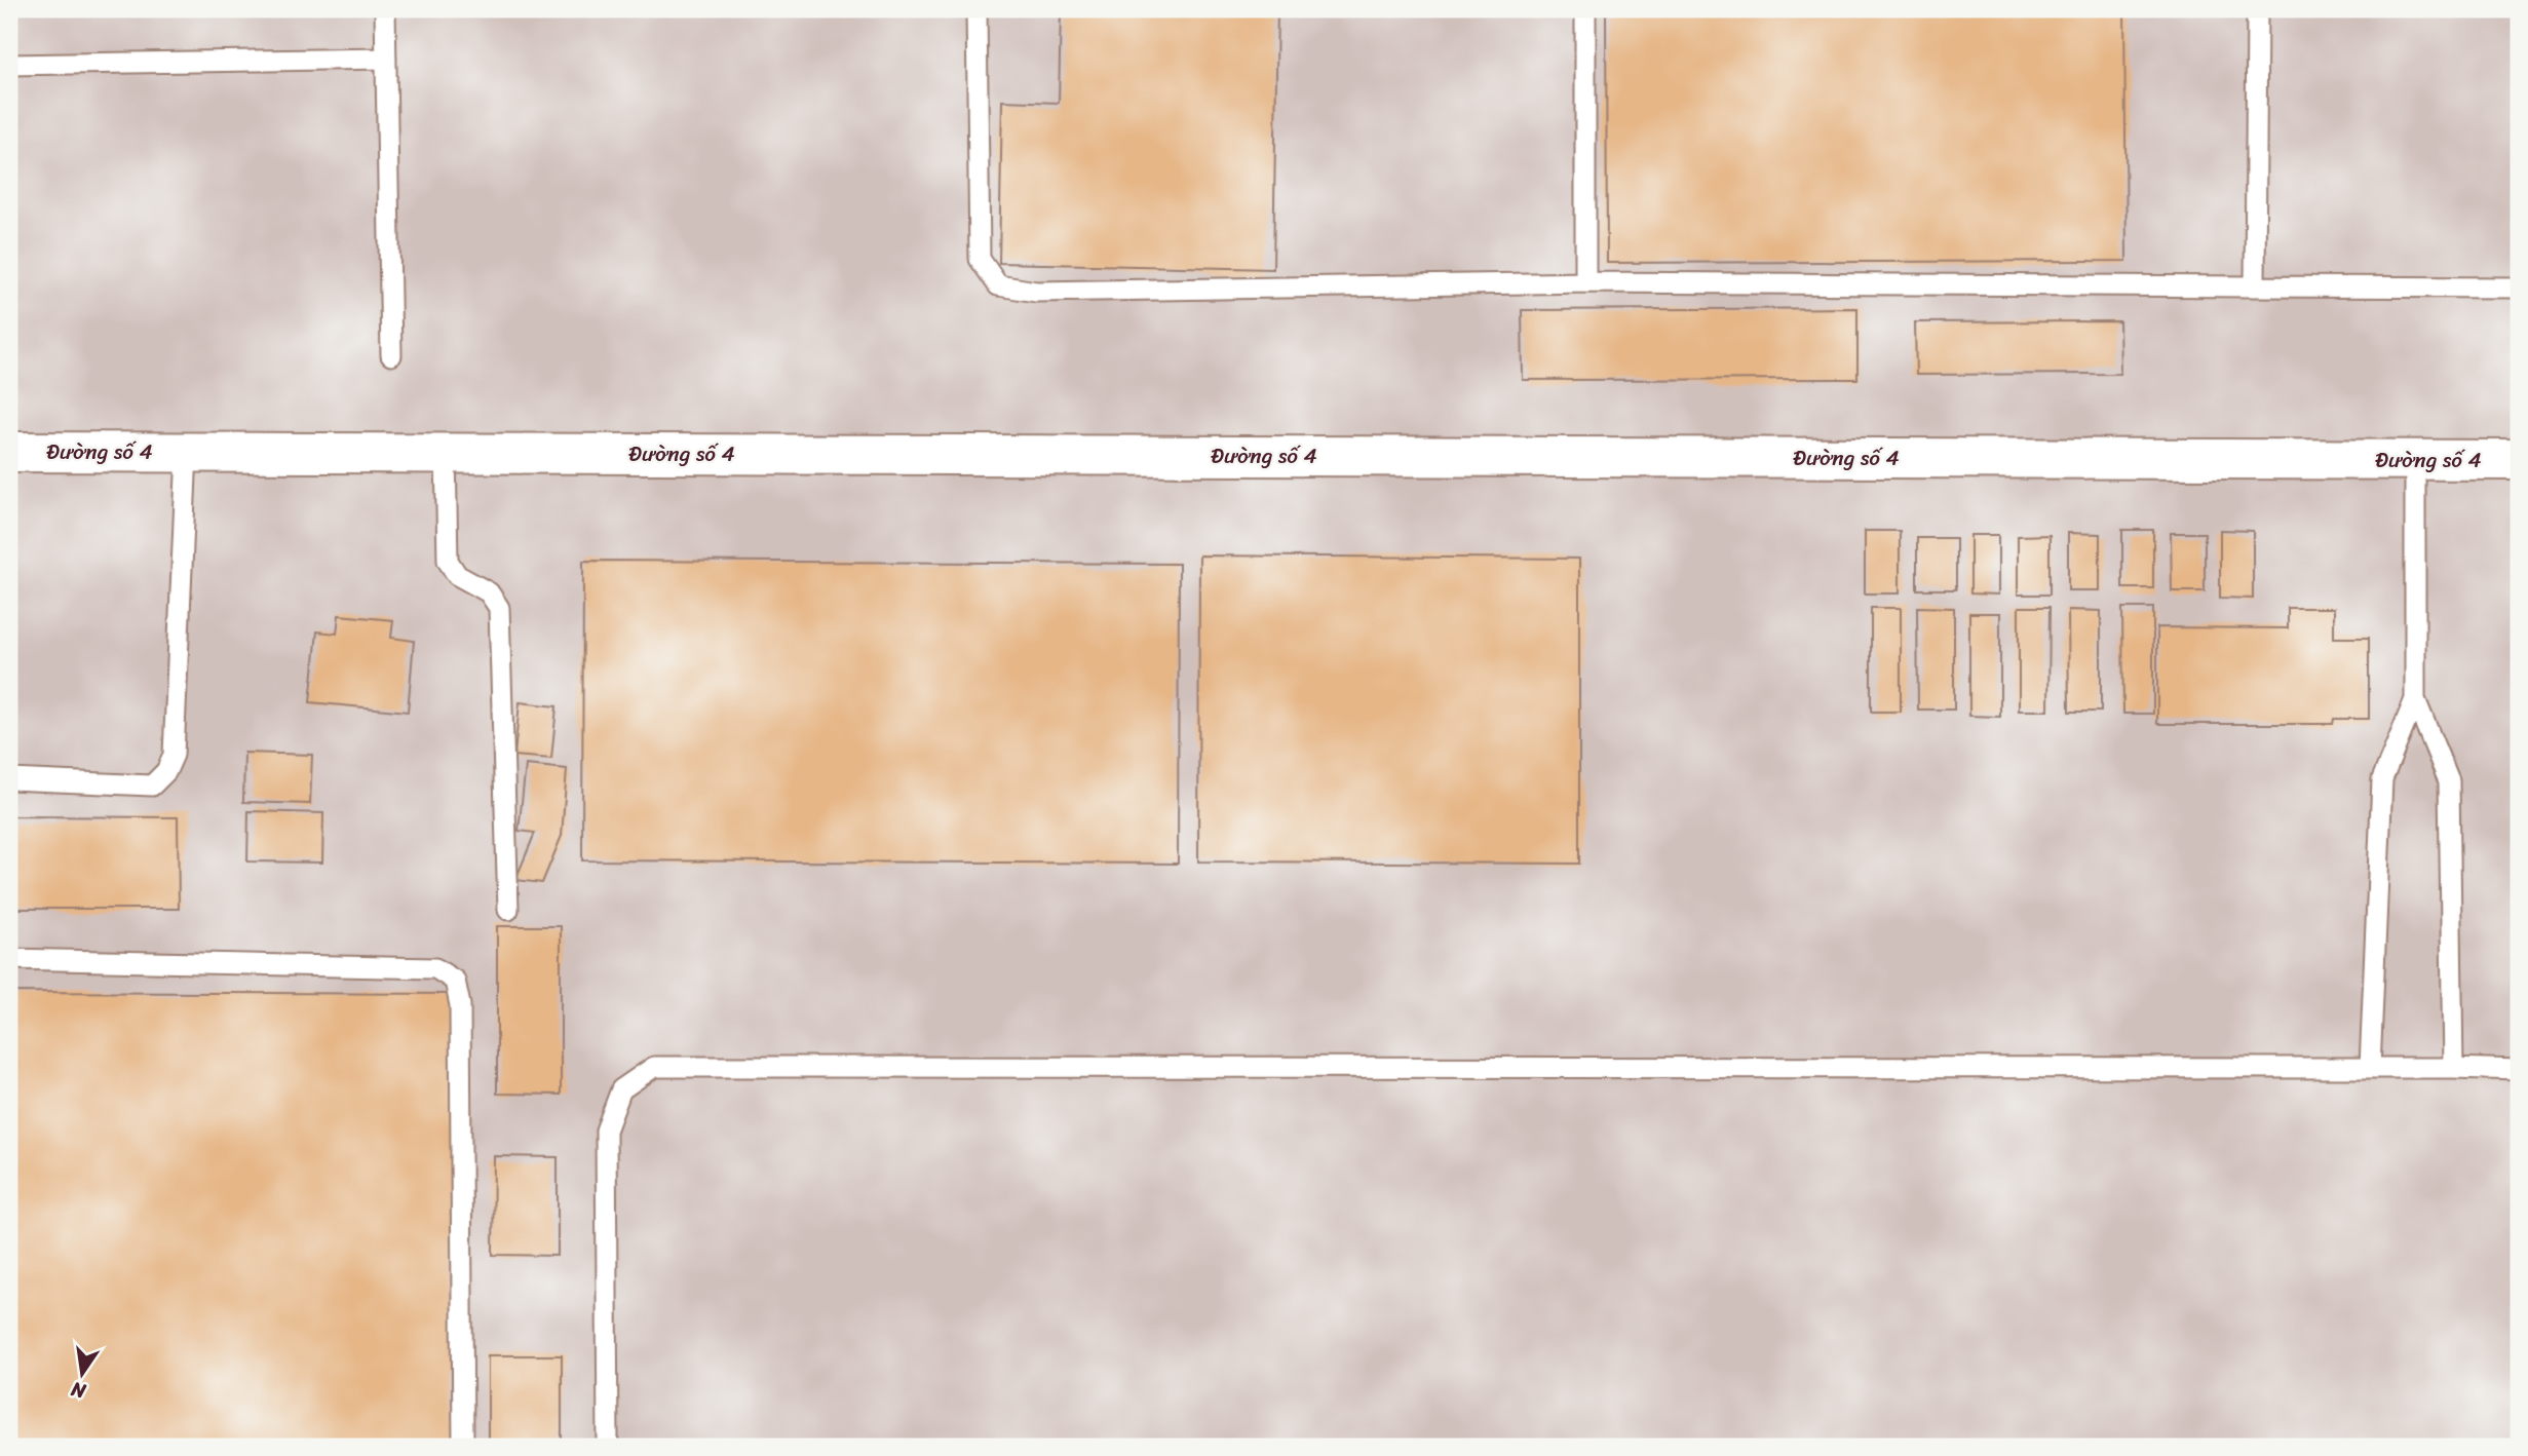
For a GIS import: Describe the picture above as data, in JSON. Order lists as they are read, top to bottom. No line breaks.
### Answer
{"streets":{"street":["Đường số 4"]},"north":"bottom"}
